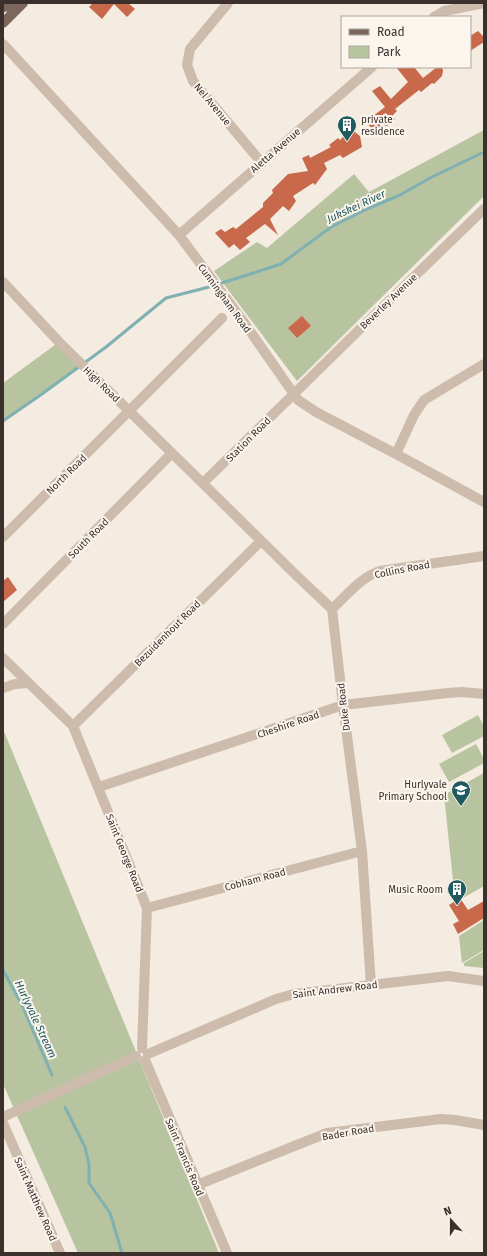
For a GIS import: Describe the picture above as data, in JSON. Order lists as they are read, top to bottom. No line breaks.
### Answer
{"streets":{"street":["Nel Avenue","Aletta Avenue","Cunningham Road","Beverley Avenue","High Road","Station Road","North Road","South Road","Collins Road","Bezuidenhout Road","Duke Road","Cheshire Road","Saint George Road","Cobham Road","Saint Andrew Road","Bader Road","Saint Francis Road","Saint Matthew Road"]},"crossings":[["Nel Avenue","Aletta Avenue"],["Aletta Avenue","Cunningham Road"],["Cunningham Road","Beverley Avenue"],["Cunningham Road","Station Road"],["Beverley Avenue","Station Road"],["High Road","Station Road"],["High Road","North Road"],["High Road","South Road"],["Collins Road","Duke Road"],["Bezuidenhout Road","Saint George Road"],["Duke Road","Cheshire Road"],["Duke Road","Cobham Road"],["Duke Road","Saint Andrew Road"],["Cheshire Road","Saint George Road"],["Saint George Road","Cobham Road"],["Saint George Road","Saint Andrew Road"],["Saint George Road","Saint Francis Road"],["Saint Andrew Road","Saint Francis Road"],["Bader Road","Saint Francis Road"]],"water":["Jukskei River","Hurlyvale Stream"],"places":{"building":["private residence","Music Room"],"school or university":["Hurlyvale Primary School"]},"legend":["Road","Park"],"north":"top"}
